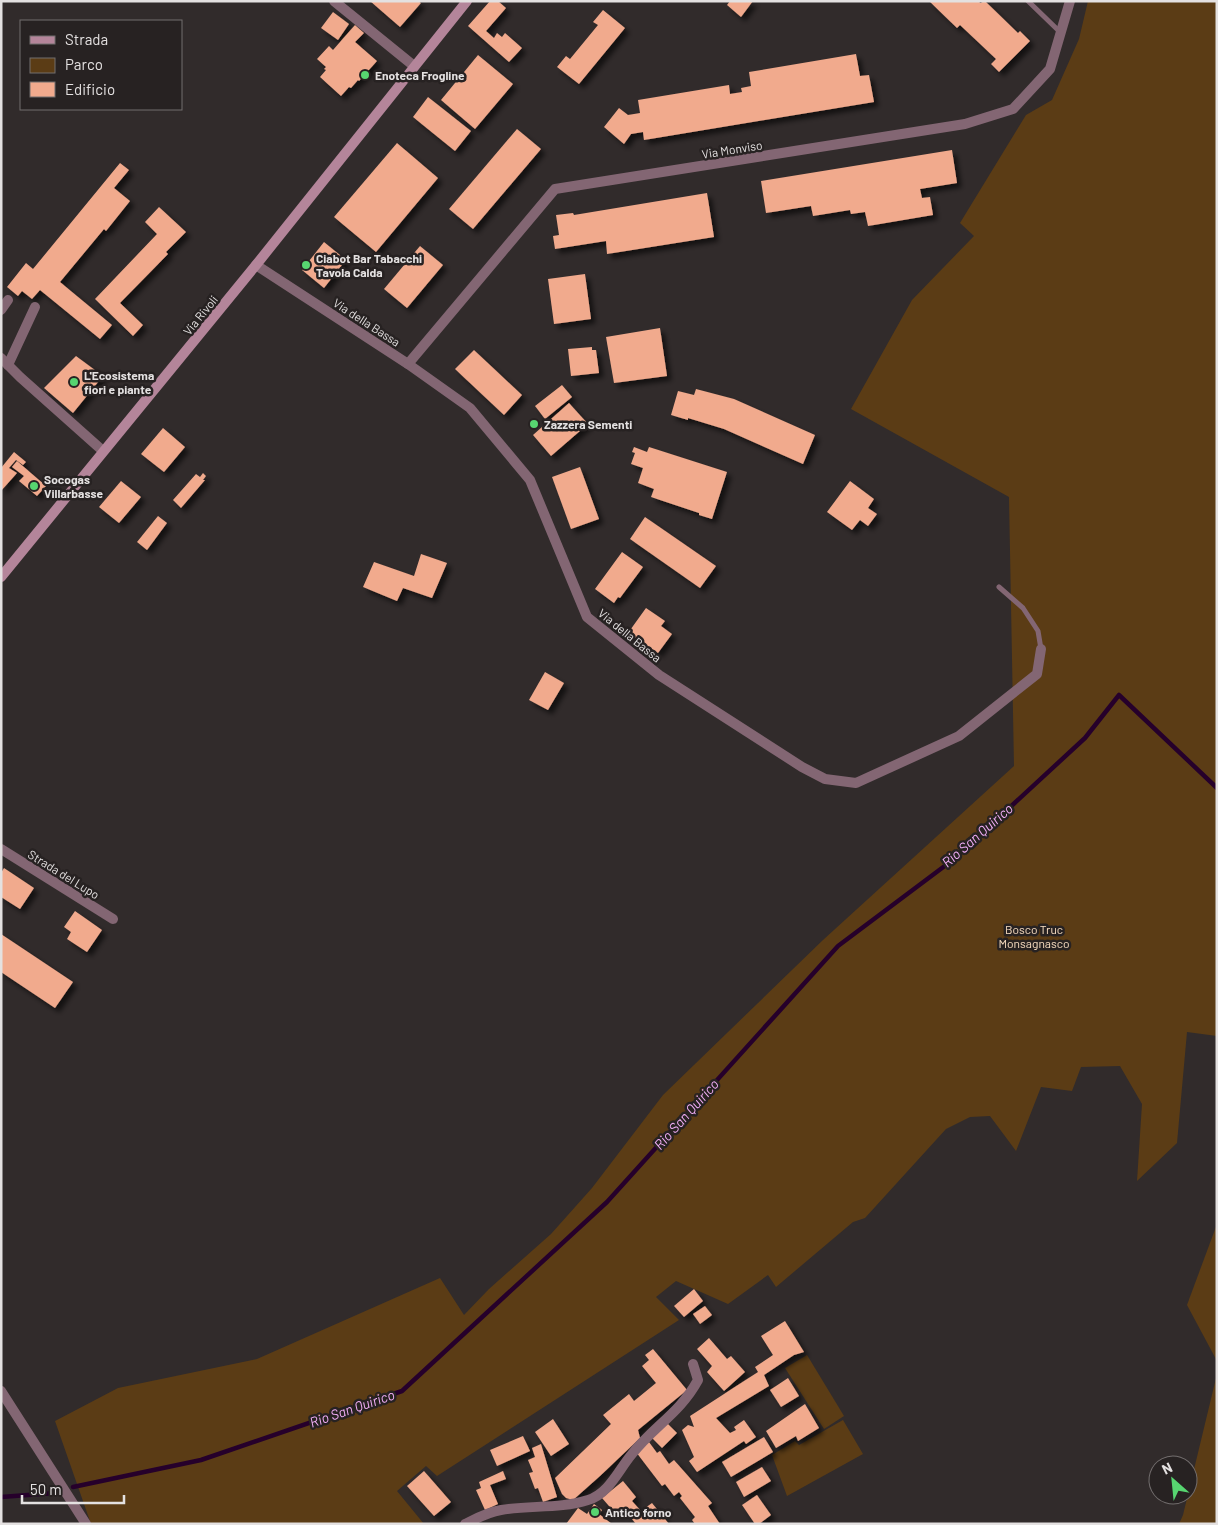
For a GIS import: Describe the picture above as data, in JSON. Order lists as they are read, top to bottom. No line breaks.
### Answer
{"streets":{"street":["Via Monviso","Via Rivoli","Via della Bassa","Strada del Lupo"]},"crossings":[["Via Monviso","Via della Bassa"],["Via Rivoli","Via della Bassa"]],"water":["Rio San Quirico"],"parks":["Bosco Truc Monsagnasco"],"places":["Enoteca Frogline","Ciabot Bar Tabacchi Tavola Calda","L'Ecosistema fiori e piante","Zazzera Sementi","Socogas Villarbasse","Antico forno"],"legend":["Strada","Parco","Edificio"],"scale_bar":"50 m","north":"top left"}
